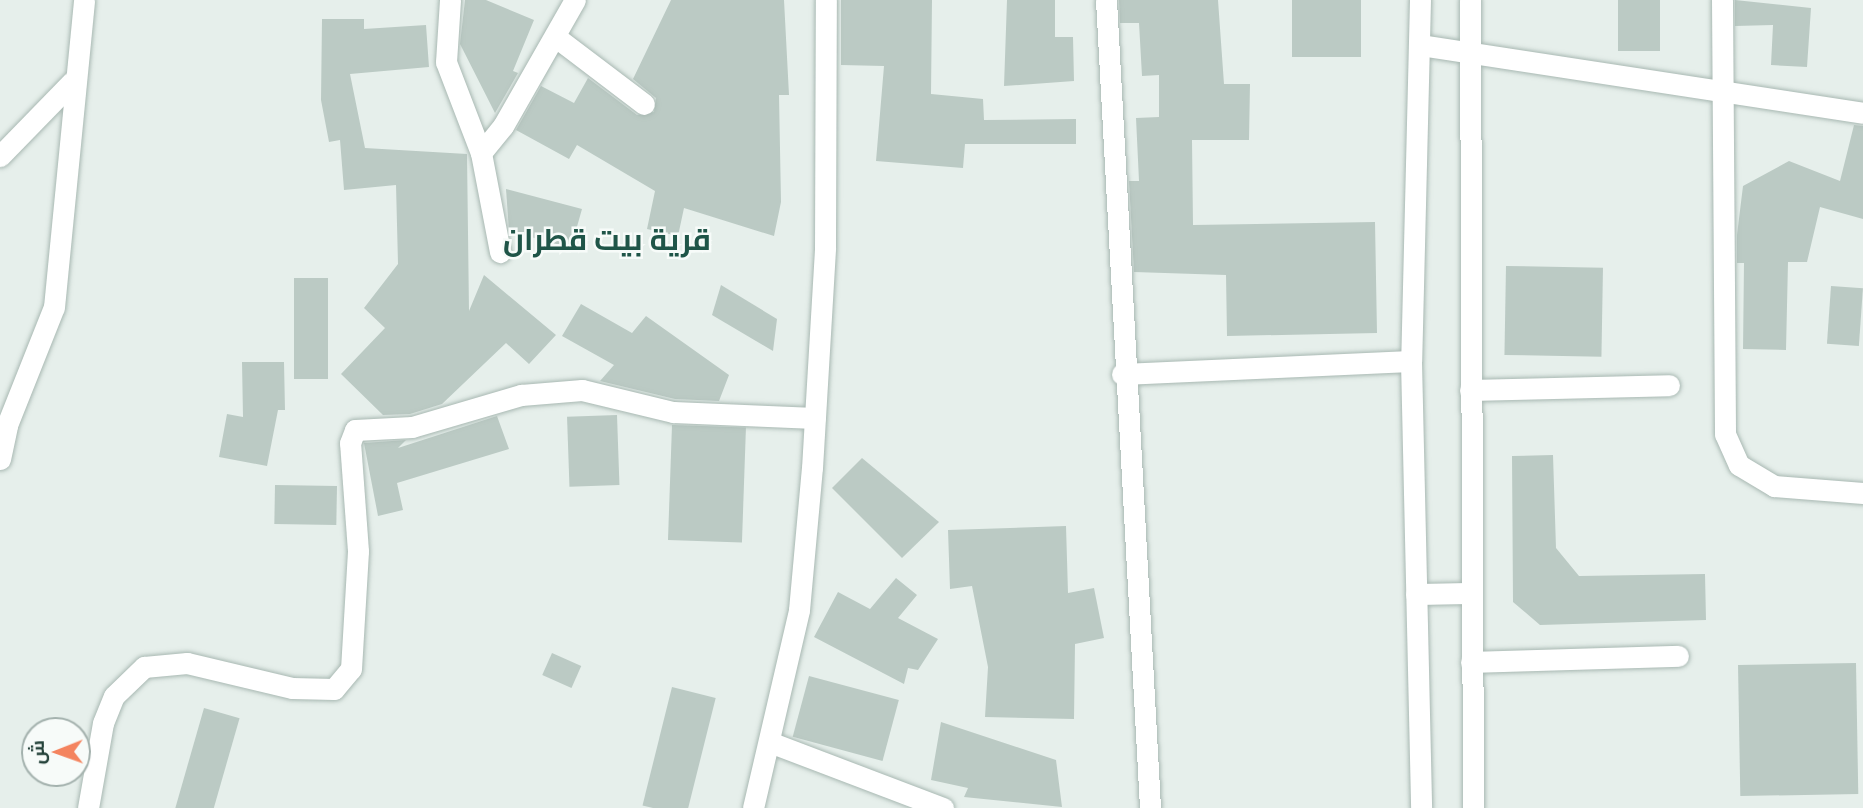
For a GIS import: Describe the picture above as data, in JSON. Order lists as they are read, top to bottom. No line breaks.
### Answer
{"districts":["قرية بيت قطران"],"north":"left"}
